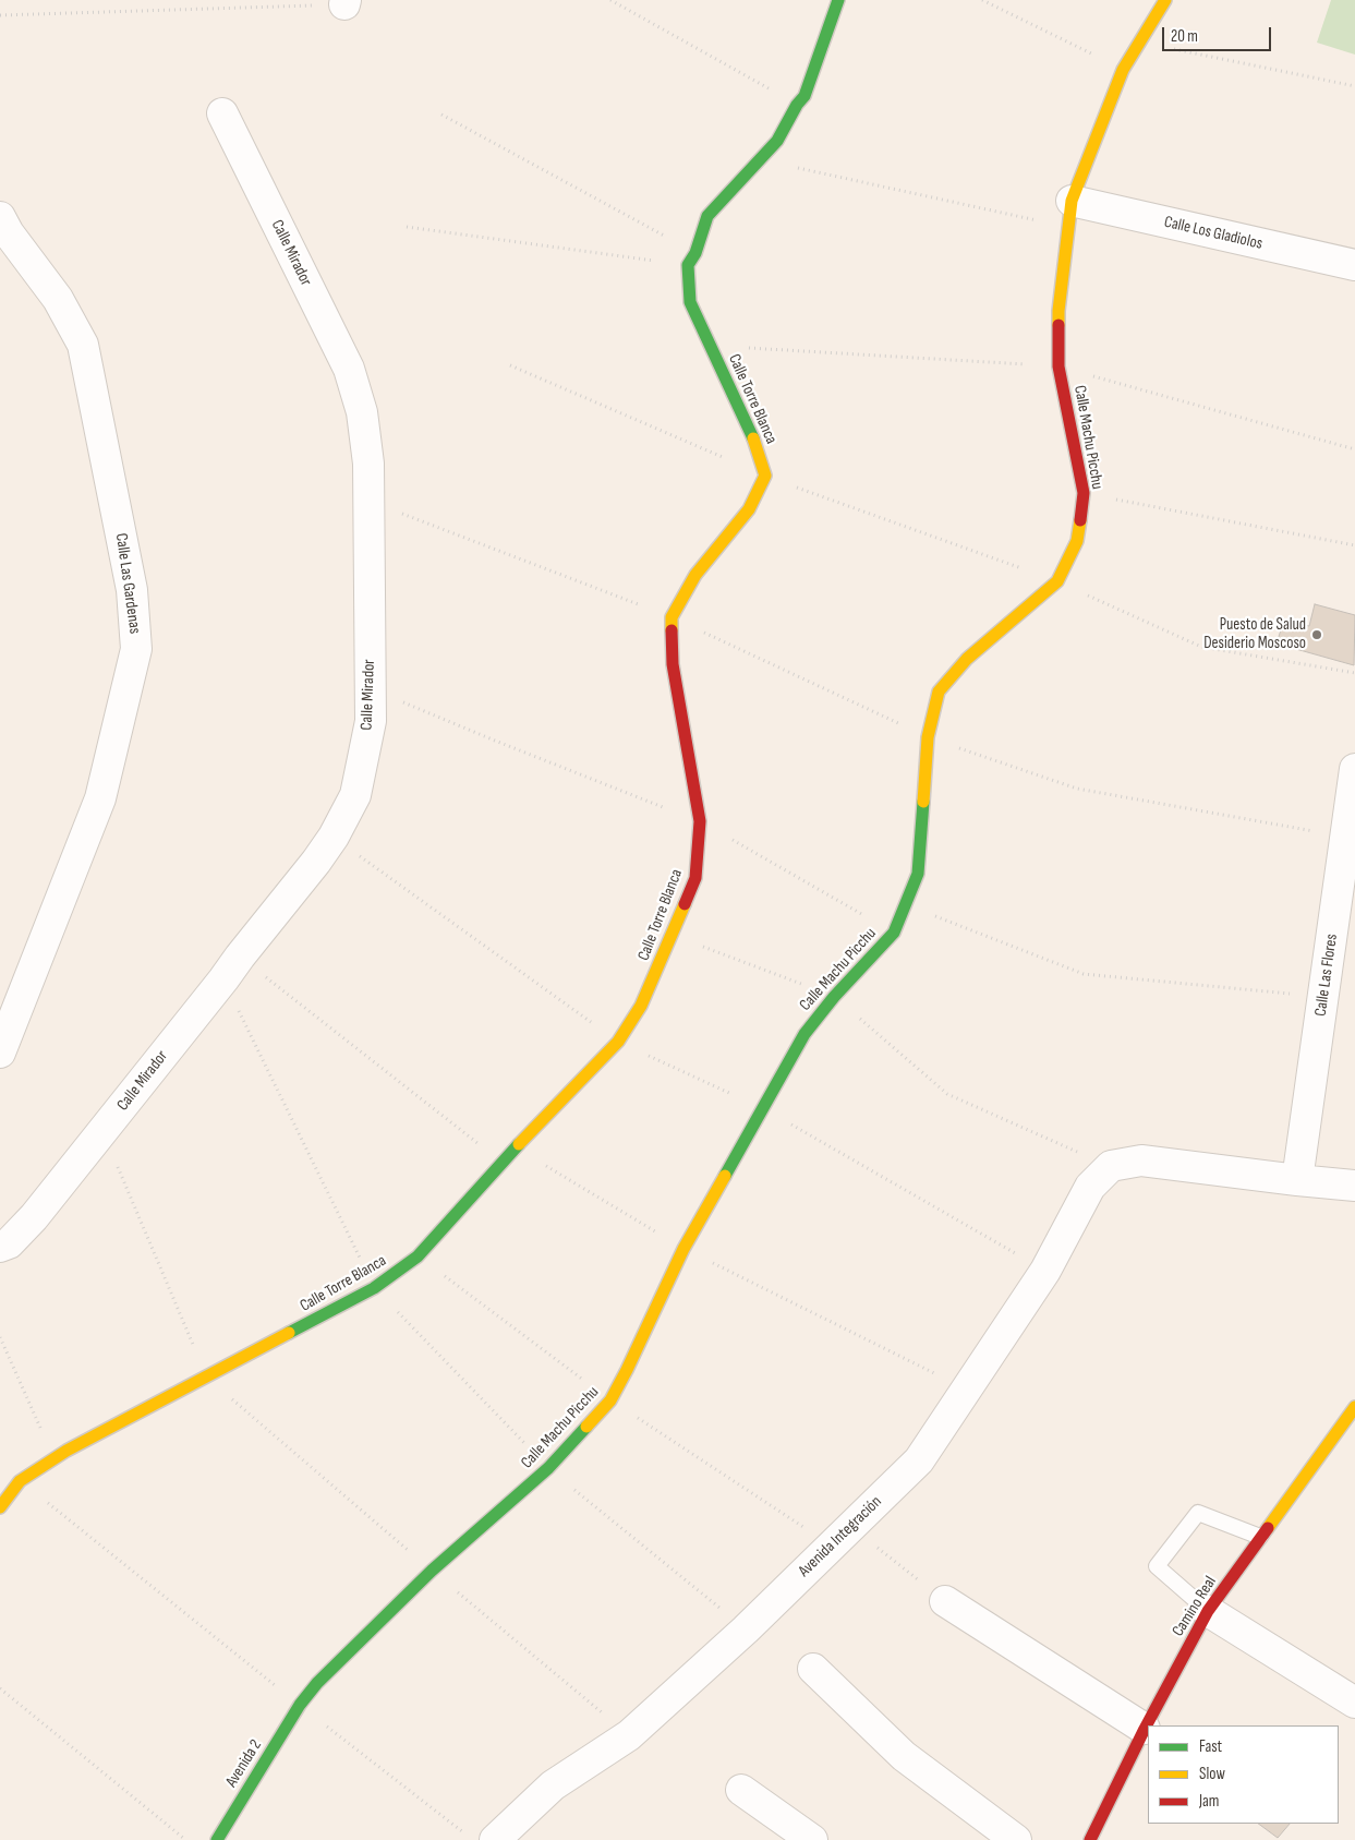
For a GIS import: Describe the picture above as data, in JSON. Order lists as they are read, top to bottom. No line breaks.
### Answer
{"streets":{"street":["Calle Los Gladiolos","Calle Mirador","Calle Torre Blanca","Calle Machu Picchu","Calle Las Gardenas","Calle Las Flores","Avenida Integración","Camino Real","Avenida 2"]},"crossings":[["Calle Los Gladiolos","Calle Machu Picchu"],["Calle Machu Picchu","Avenida 2"]],"places":["Puesto de Salud Desiderio Moscoso"],"legend":["Fast","Slow","Jam"],"scale_bar":"20 m"}
